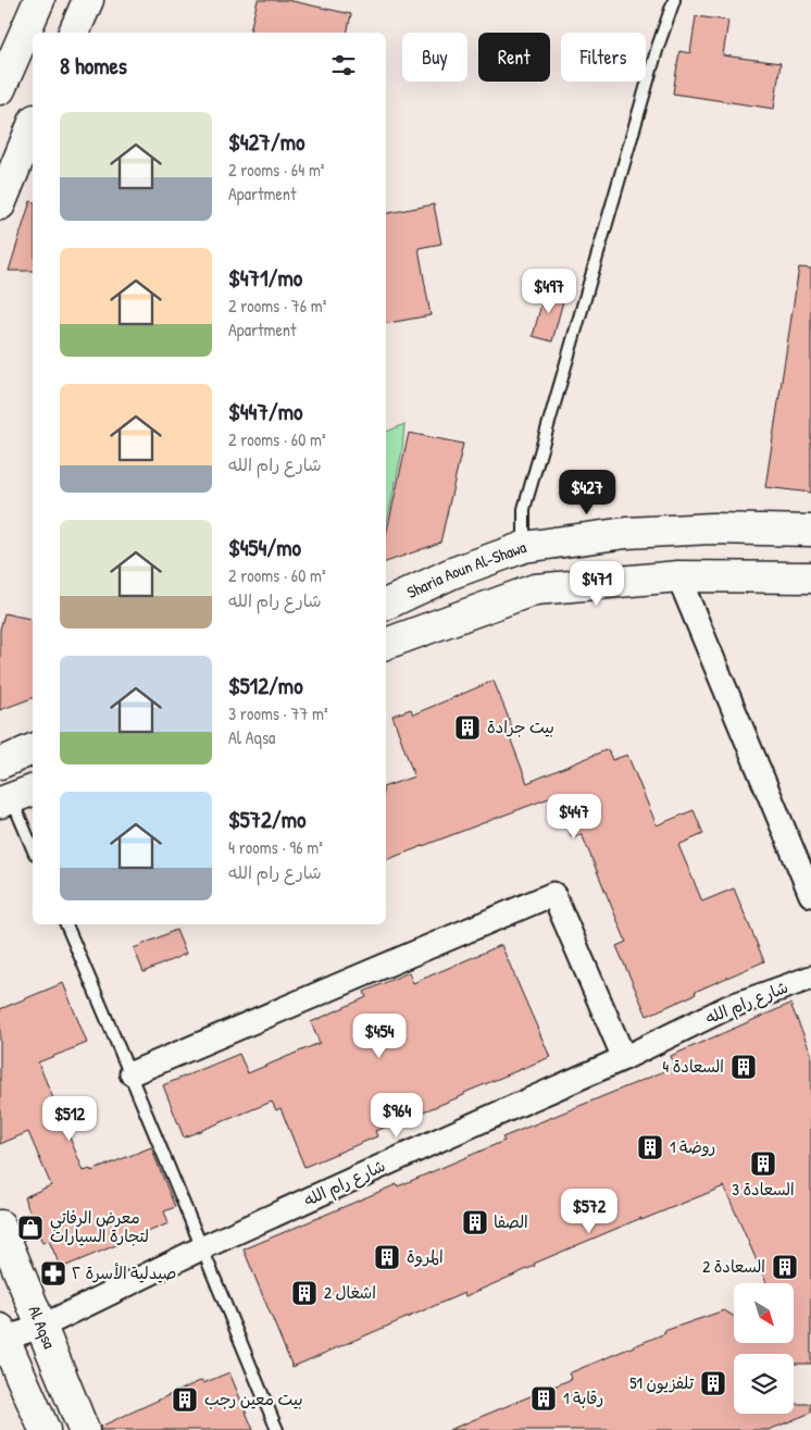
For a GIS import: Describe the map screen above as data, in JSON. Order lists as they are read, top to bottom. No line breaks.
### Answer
{"streets":{"main road":["Sharia Aoun Al-Shawa","Al Aqsa"],"street":["شارع رام الله"]},"crossings":[["شارع رام الله","Al Aqsa"]],"places":{"building":["بيت جرادة","السعادة 4","روضة 1","السعادة 3","الصفا","المروة","السعادة 2","اشغال 2","تلفزيون 51","رقابة 1","بيت معين رجب"],"shop":["معرض الرفاتي لتجارة السيارات"],"pharmacy":["صيدلية الأسرة ٢"]},"north":"bottom right","page":{"chip":["Buy","Rent","Filters"],"heading":"8 homes","list":[{"name":"$427/mo","note":"2 rooms · 64 m² · Apartment"},{"name":"$471/mo","note":"2 rooms · 76 m² · Apartment"},{"name":"$447/mo","note":"2 rooms · 60 m² · شارع رام الله"},{"name":"$454/mo","note":"2 rooms · 60 m² · شارع رام الله"},{"name":"$512/mo","note":"3 rooms · 77 m² · Al Aqsa"},{"name":"$572/mo","note":"4 rooms · 96 m² · شارع رام الله"}],"price":["$497","$427","$471","$447","$454","$964","$512","$572"]}}
